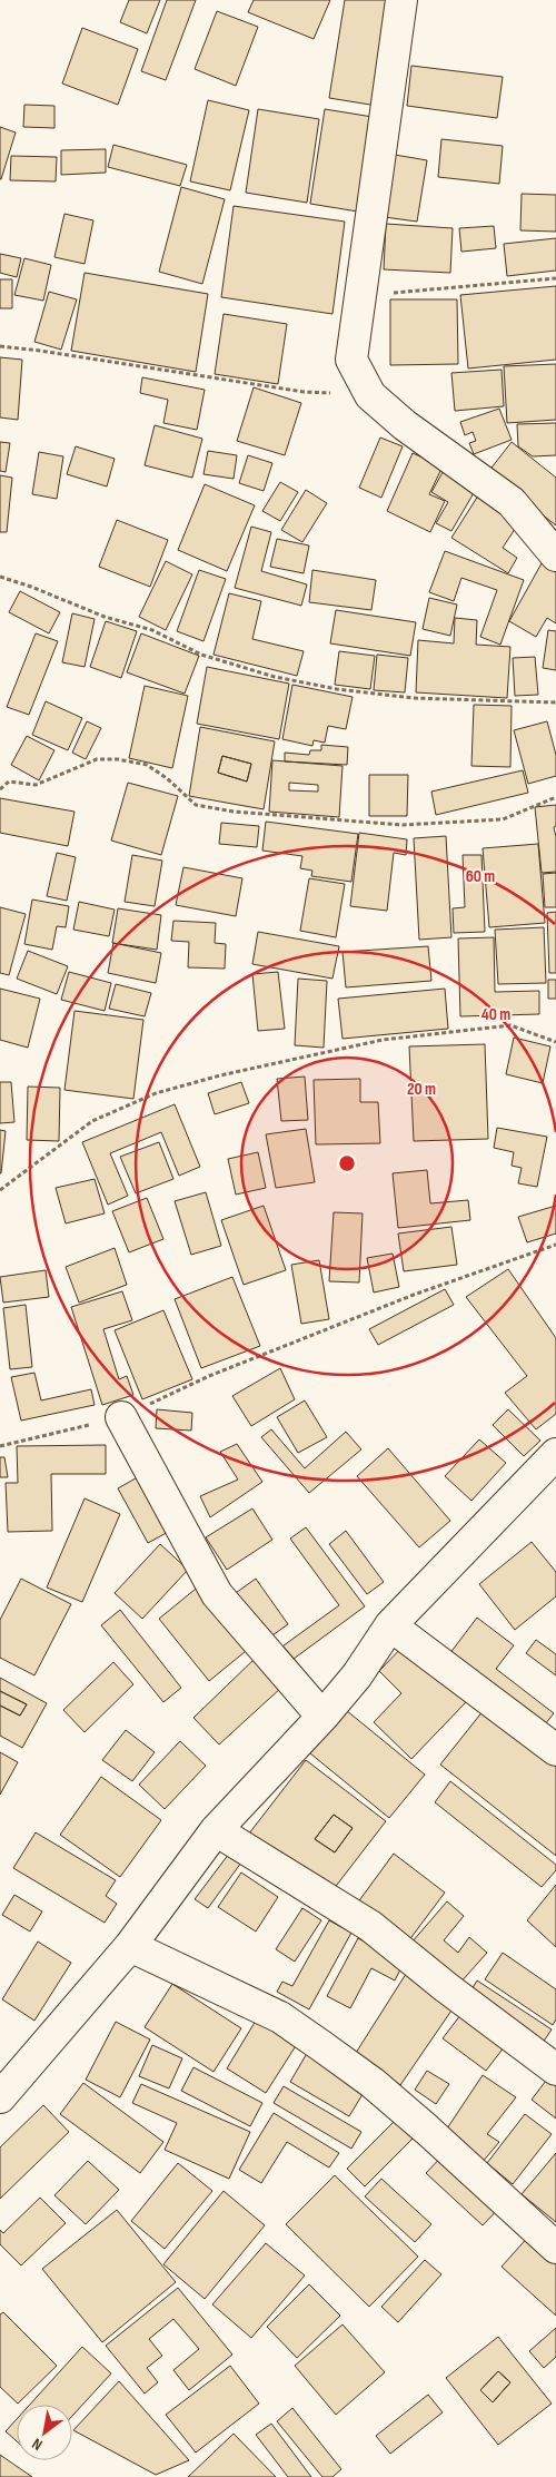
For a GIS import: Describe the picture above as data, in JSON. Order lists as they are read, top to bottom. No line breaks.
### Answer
{"north":"bottom left","rings":["60 m","40 m","20 m"]}
